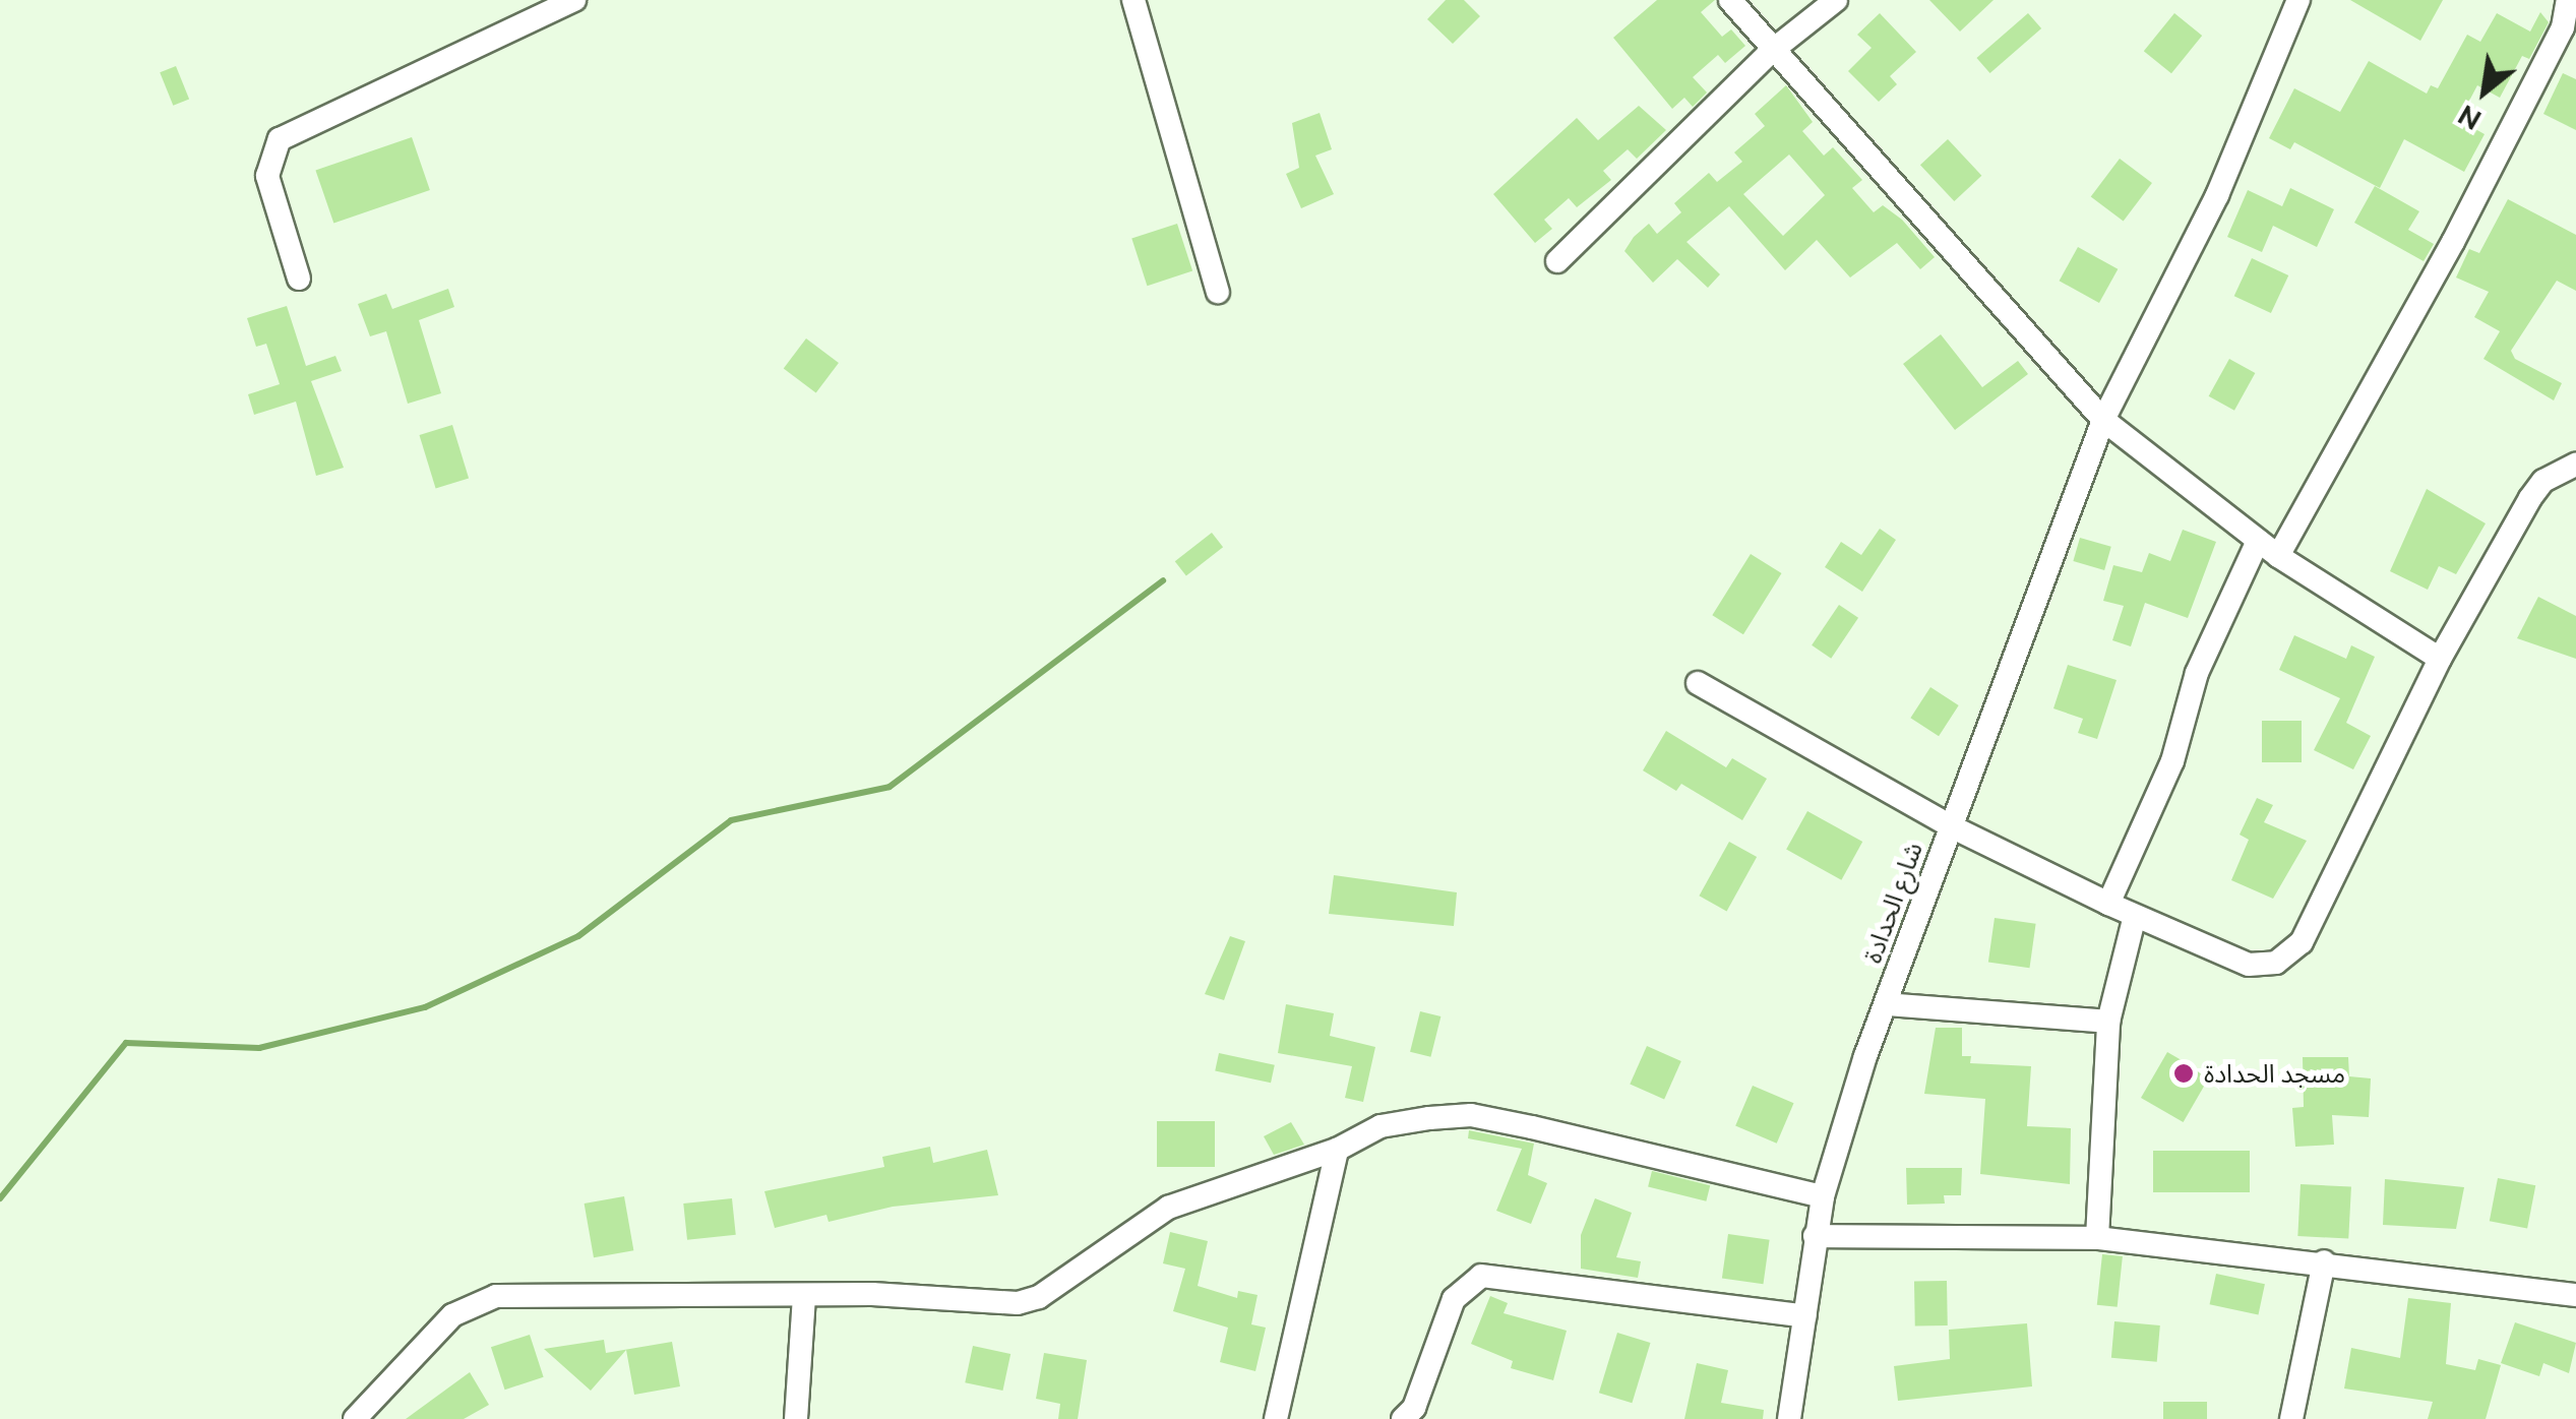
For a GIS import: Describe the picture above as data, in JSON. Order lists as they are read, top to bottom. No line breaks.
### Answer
{"streets":{"street":["شارع الحدادة"]},"places":["مسجد الحدادة"],"north":"bottom left"}
